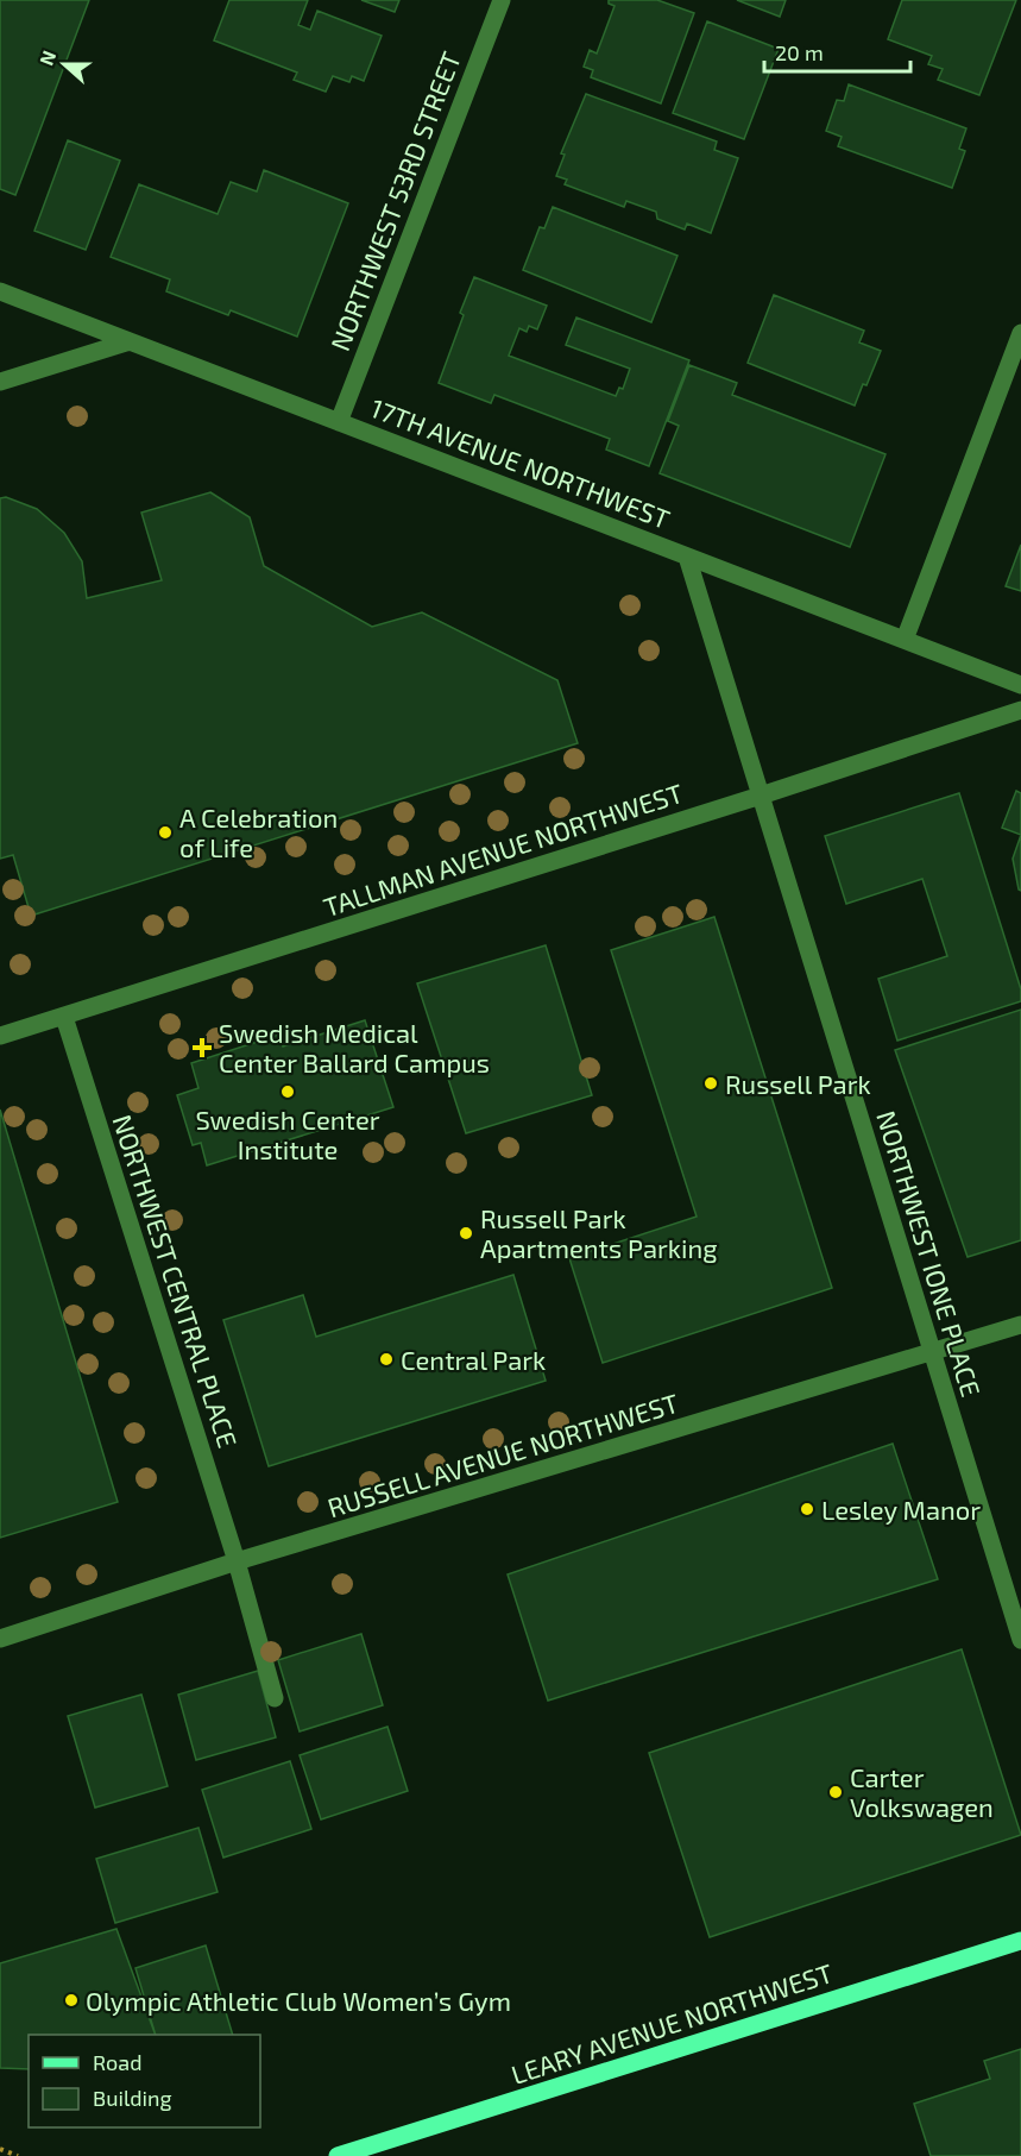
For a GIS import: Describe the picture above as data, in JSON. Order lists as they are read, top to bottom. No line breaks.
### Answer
{"streets":{"main road":["LEARY AVENUE NORTHWEST"],"street":["NORTHWEST 53RD STREET","17TH AVENUE NORTHWEST","TALLMAN AVENUE NORTHWEST","NORTHWEST IONE PLACE","NORTHWEST CENTRAL PLACE","RUSSELL AVENUE NORTHWEST"]},"crossings":[["NORTHWEST 53RD STREET","17TH AVENUE NORTHWEST"],["17TH AVENUE NORTHWEST","NORTHWEST IONE PLACE"],["TALLMAN AVENUE NORTHWEST","NORTHWEST IONE PLACE"],["TALLMAN AVENUE NORTHWEST","NORTHWEST CENTRAL PLACE"],["NORTHWEST IONE PLACE","RUSSELL AVENUE NORTHWEST"],["NORTHWEST CENTRAL PLACE","RUSSELL AVENUE NORTHWEST"]],"places":{"other":["A Celebration of Life","Russell Park","Swedish Center Institute","Russell Park Apartments Parking","Central Park","Lesley Manor","Carter Volkswagen","Olympic Athletic Club Women’s Gym"],"health":["Swedish Medical Center Ballard Campus"]},"legend":["Road","Building"],"scale_bar":"20 m","north":"left"}
